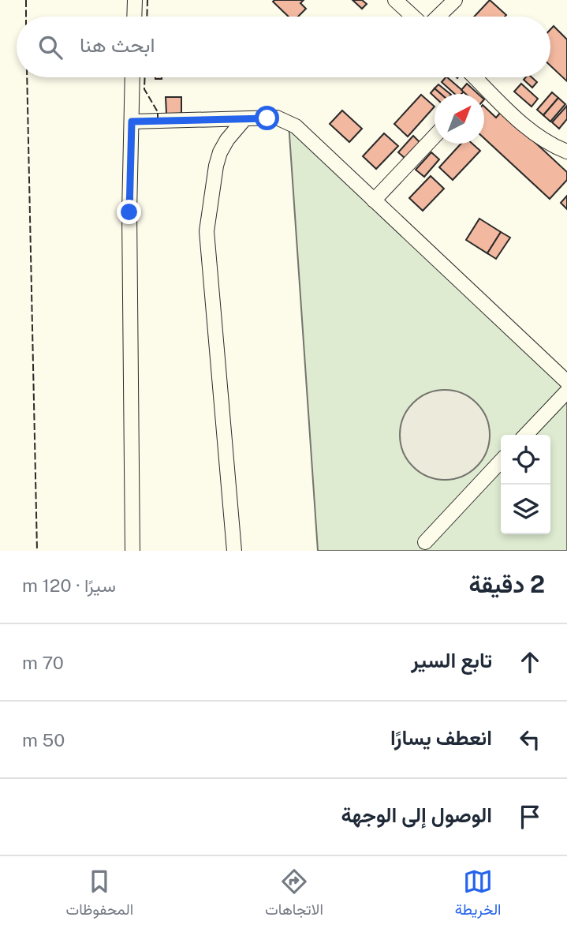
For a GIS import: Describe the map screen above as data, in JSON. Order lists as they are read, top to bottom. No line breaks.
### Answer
{"north":"top right","page":{"search":"ابحث هنا","heading":["2 دقيقة","سيرًا · 120 m"],"list":[["تابع السير","70 m"],["انعطف يسارًا","50 m"],"الوصول إلى الوجهة"],"nav":["الخريطة","الاتجاهات","المحفوظات"]}}
